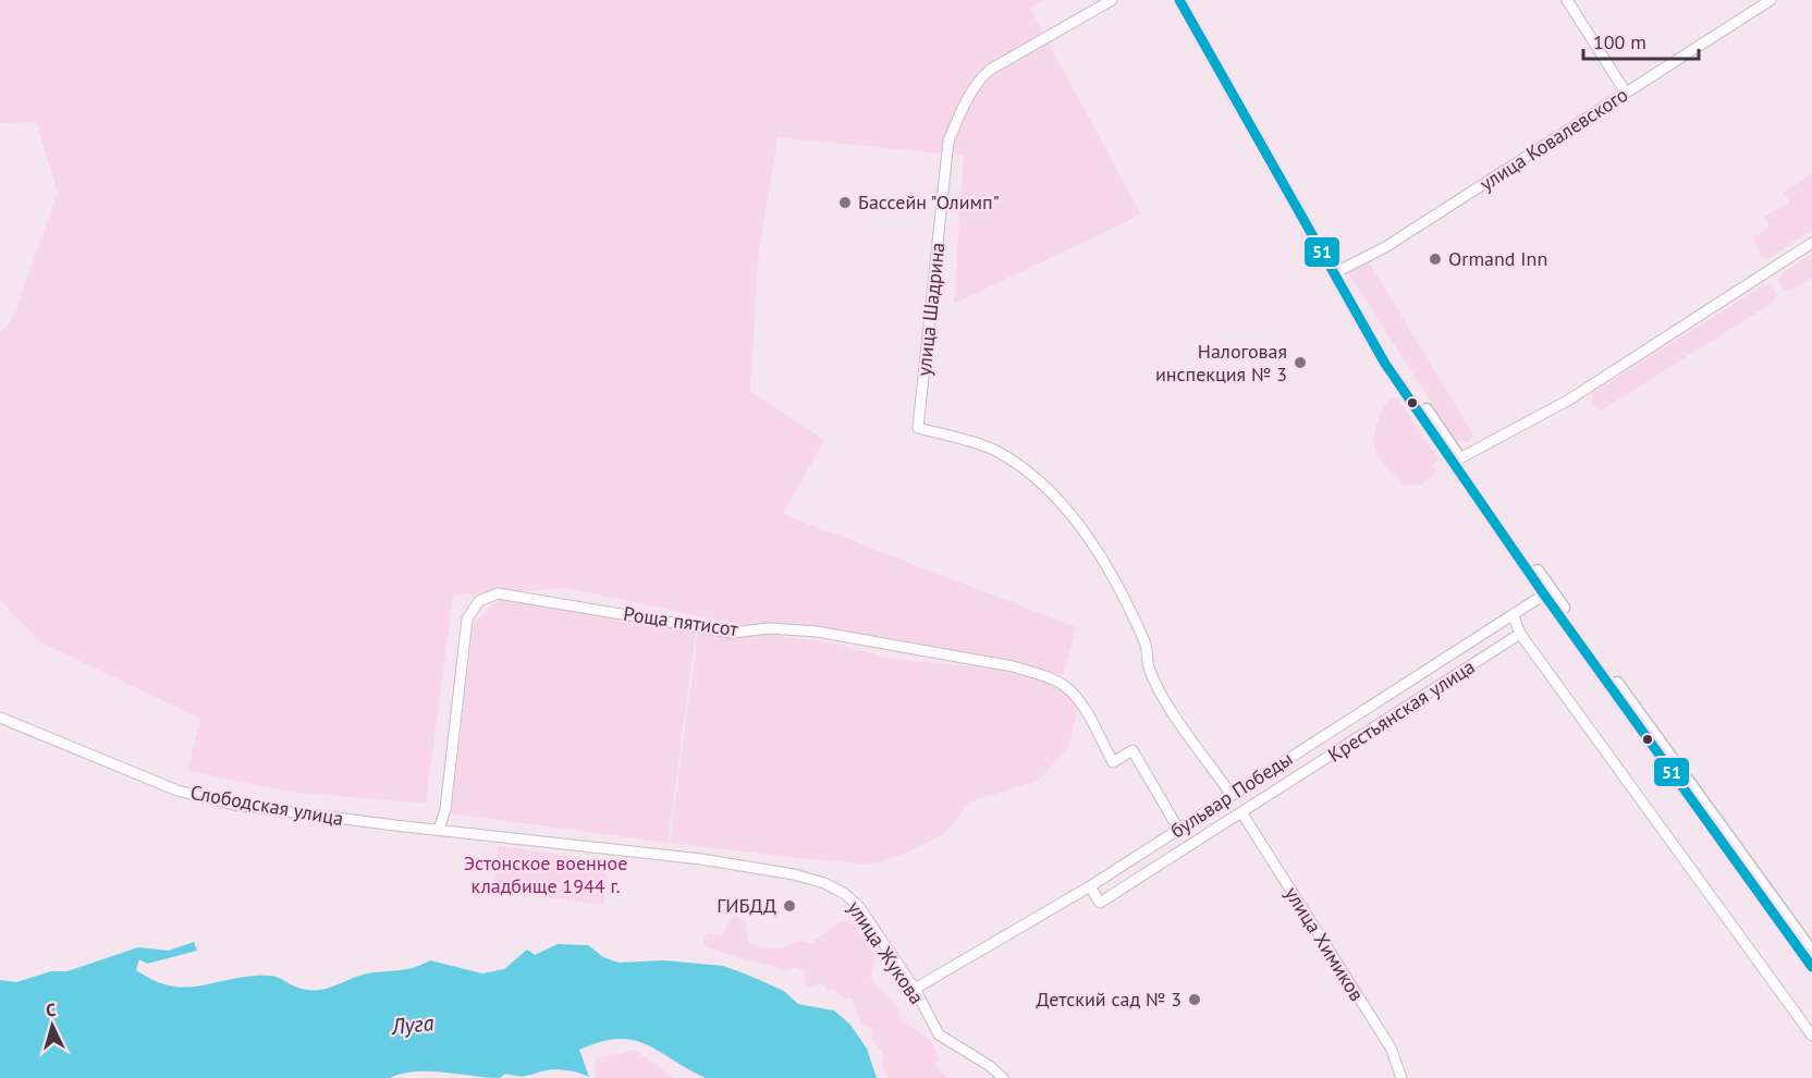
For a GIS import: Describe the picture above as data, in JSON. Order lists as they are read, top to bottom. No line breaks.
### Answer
{"streets":{"street":["улица Ковалевского","улица Шадрина","Роща пятисот","Крестьянская улица","бульвар Победы","Слободская улица","улица Химиков","улица Жукова"]},"crossings":[["улица Шадрина","бульвар Победы"],["Роща пятисот","бульвар Победы"],["Роща пятисот","Слободская улица"],["Крестьянская улица","бульвар Победы"],["Крестьянская улица","улица Химиков"],["бульвар Победы","улица Жукова"],["Слободская улица","улица Жукова"]],"water":["Луга"],"parks":["Эстонское военное кладбище 1944 г."],"places":["Бассейн \"Олимп\"","Ormand Inn","Налоговая инспекция № 3","ГИБДД","Детский сад № 3"],"lines":["transit line 51"],"scale_bar":"100 m","north":"top"}
